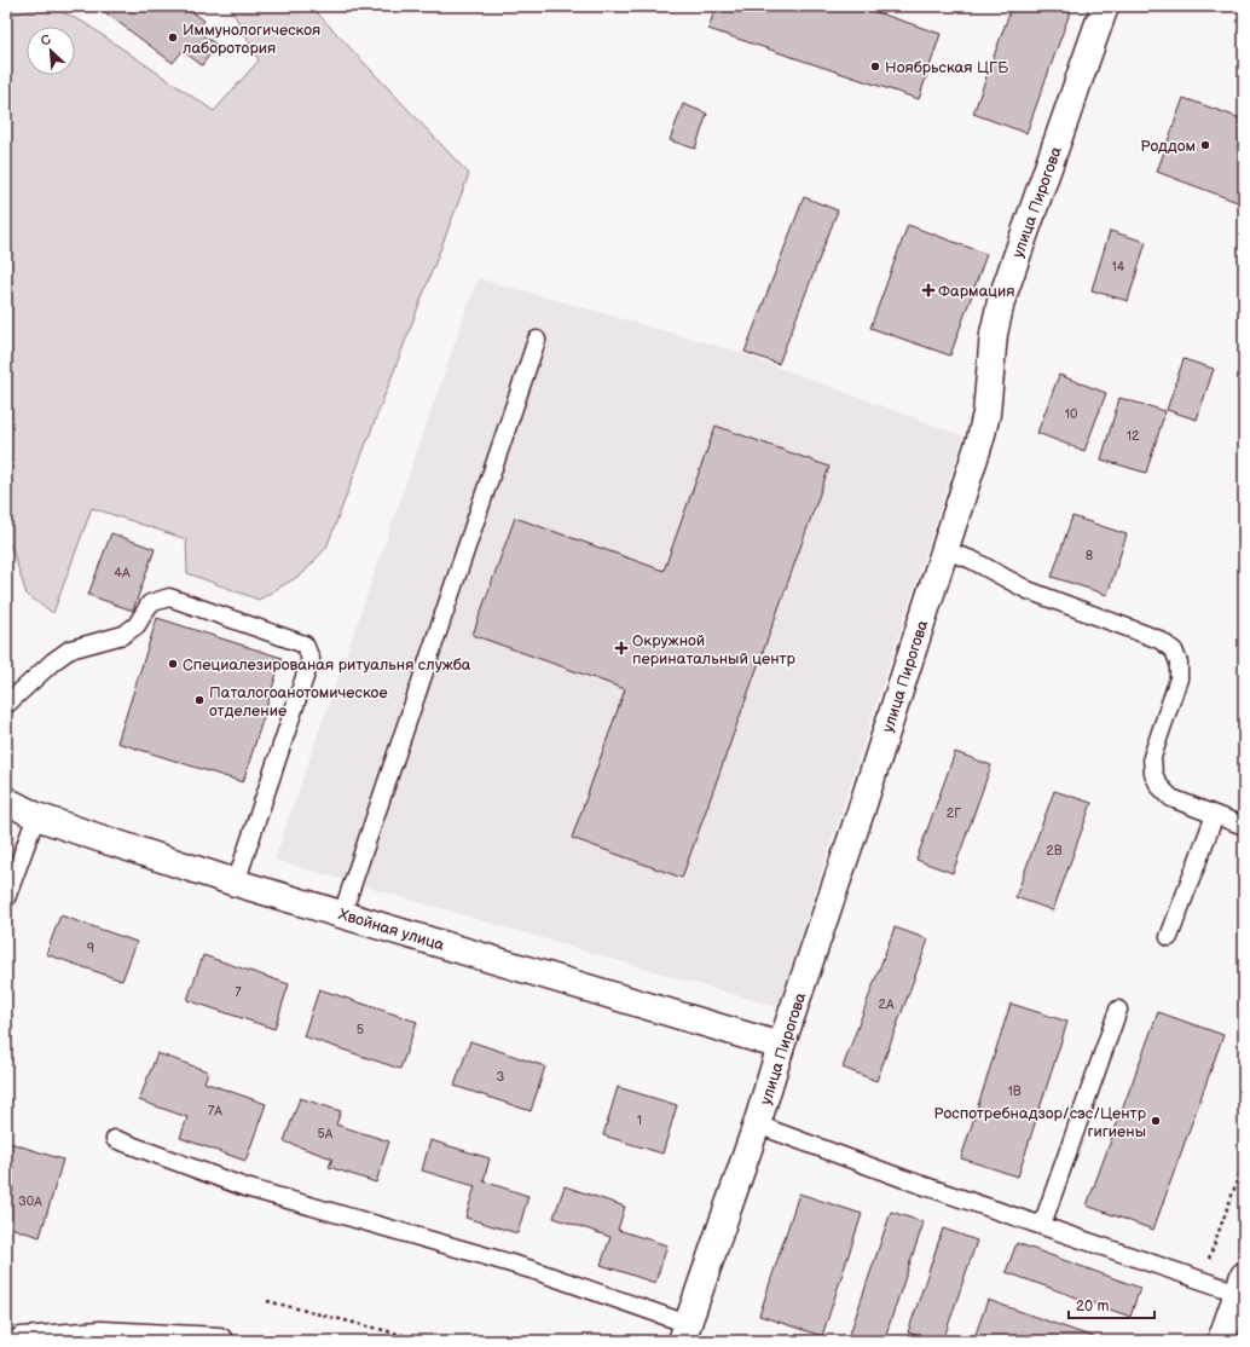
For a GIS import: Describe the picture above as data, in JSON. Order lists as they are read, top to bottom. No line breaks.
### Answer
{"streets":{"street":["улица Пирогова","Хвойная улица"]},"crossings":[["улица Пирогова","Хвойная улица"]],"places":{"other":["Иммунологическоя лаборотория","Ноябрьская ЦГБ","Роддом","Специалезированая ритуальня служба","Паталогоанотомическое отделение","Роспотребнадзор/сэс/Центр гигиены"],"health":["Фармация","Окружной перинатальный центр"]},"house_numbers":["14","10","12","8","4А","2Г","2В","9","7","2А","5","3","1В","7А","1","5А","30А"],"scale_bar":"20 m","north":"top left"}
